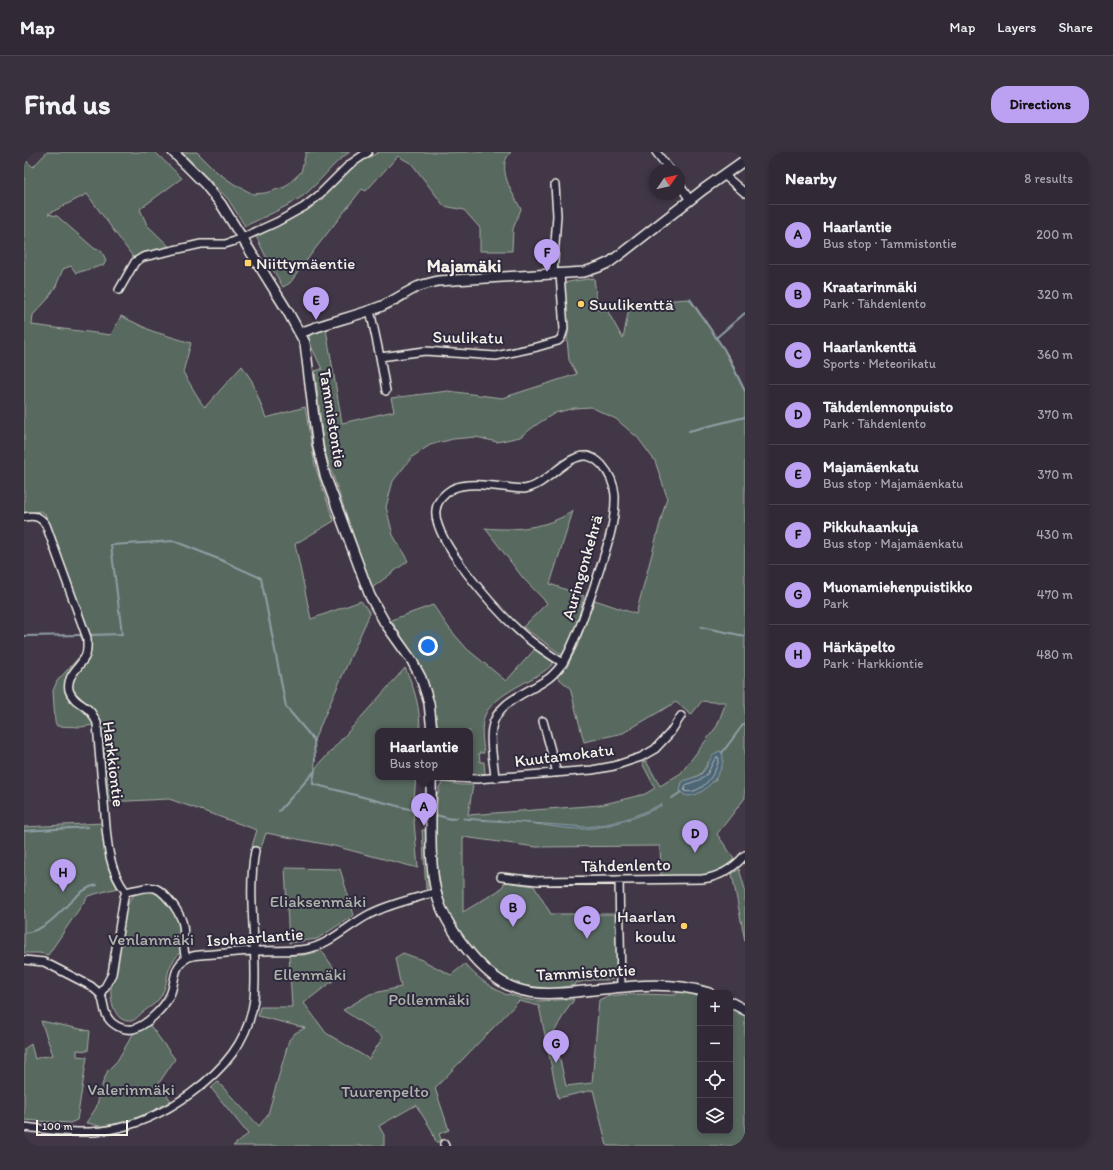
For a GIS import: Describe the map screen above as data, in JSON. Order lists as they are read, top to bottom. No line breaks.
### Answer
{"streets":{"street":["Suulikatu","Tammistontie","Auringonkehrä","Kuutamokatu","Harkkiontie","Tähdenlento","Isohaarlantie"]},"crossings":[["Tammistontie","Isohaarlantie"],["Auringonkehrä","Kuutamokatu"]],"districts":["Majamäki"],"parks":["Eliaksenmäki","Venlanmäki","Ellenmäki","Pollenmäki","Valerinmäki","Tuurenpelto"],"places":{"transit":["Niittymäentie"],"other":["Suulikenttä","Haarlan koulu"]},"scale_bar":"100 m","north":"top right","page":{"header":"Map","nav":["Map","Layers","Share"],"buttons":"Directions","title":"Find us","heading":["Nearby","8 results"],"list":[{"mark":"A","name":"Haarlantie","note":"Bus stop · Tammistontie","value":"200 m"},{"mark":"B","name":"Kraatarinmäki","note":"Park · Tähdenlento","value":"320 m"},{"mark":"C","name":"Haarlankenttä","note":"Sports · Meteorikatu","value":"360 m"},{"mark":"D","name":"Tähdenlennonpuisto","note":"Park · Tähdenlento","value":"370 m"},{"mark":"E","name":"Majamäenkatu","note":"Bus stop · Majamäenkatu","value":"370 m"},{"mark":"F","name":"Pikkuhaankuja","note":"Bus stop · Majamäenkatu","value":"430 m"},{"mark":"G","name":"Muonamiehenpuistikko","note":"Park","value":"470 m"},{"mark":"H","name":"Härkäpelto","note":"Park · Harkkiontie","value":"480 m"}],"pins":["F","E","A","D","H","B","C","G"],"popup":["Haarlantie","Bus stop"],"map_buttons":["+","−"],"scale":"100 m"}}
